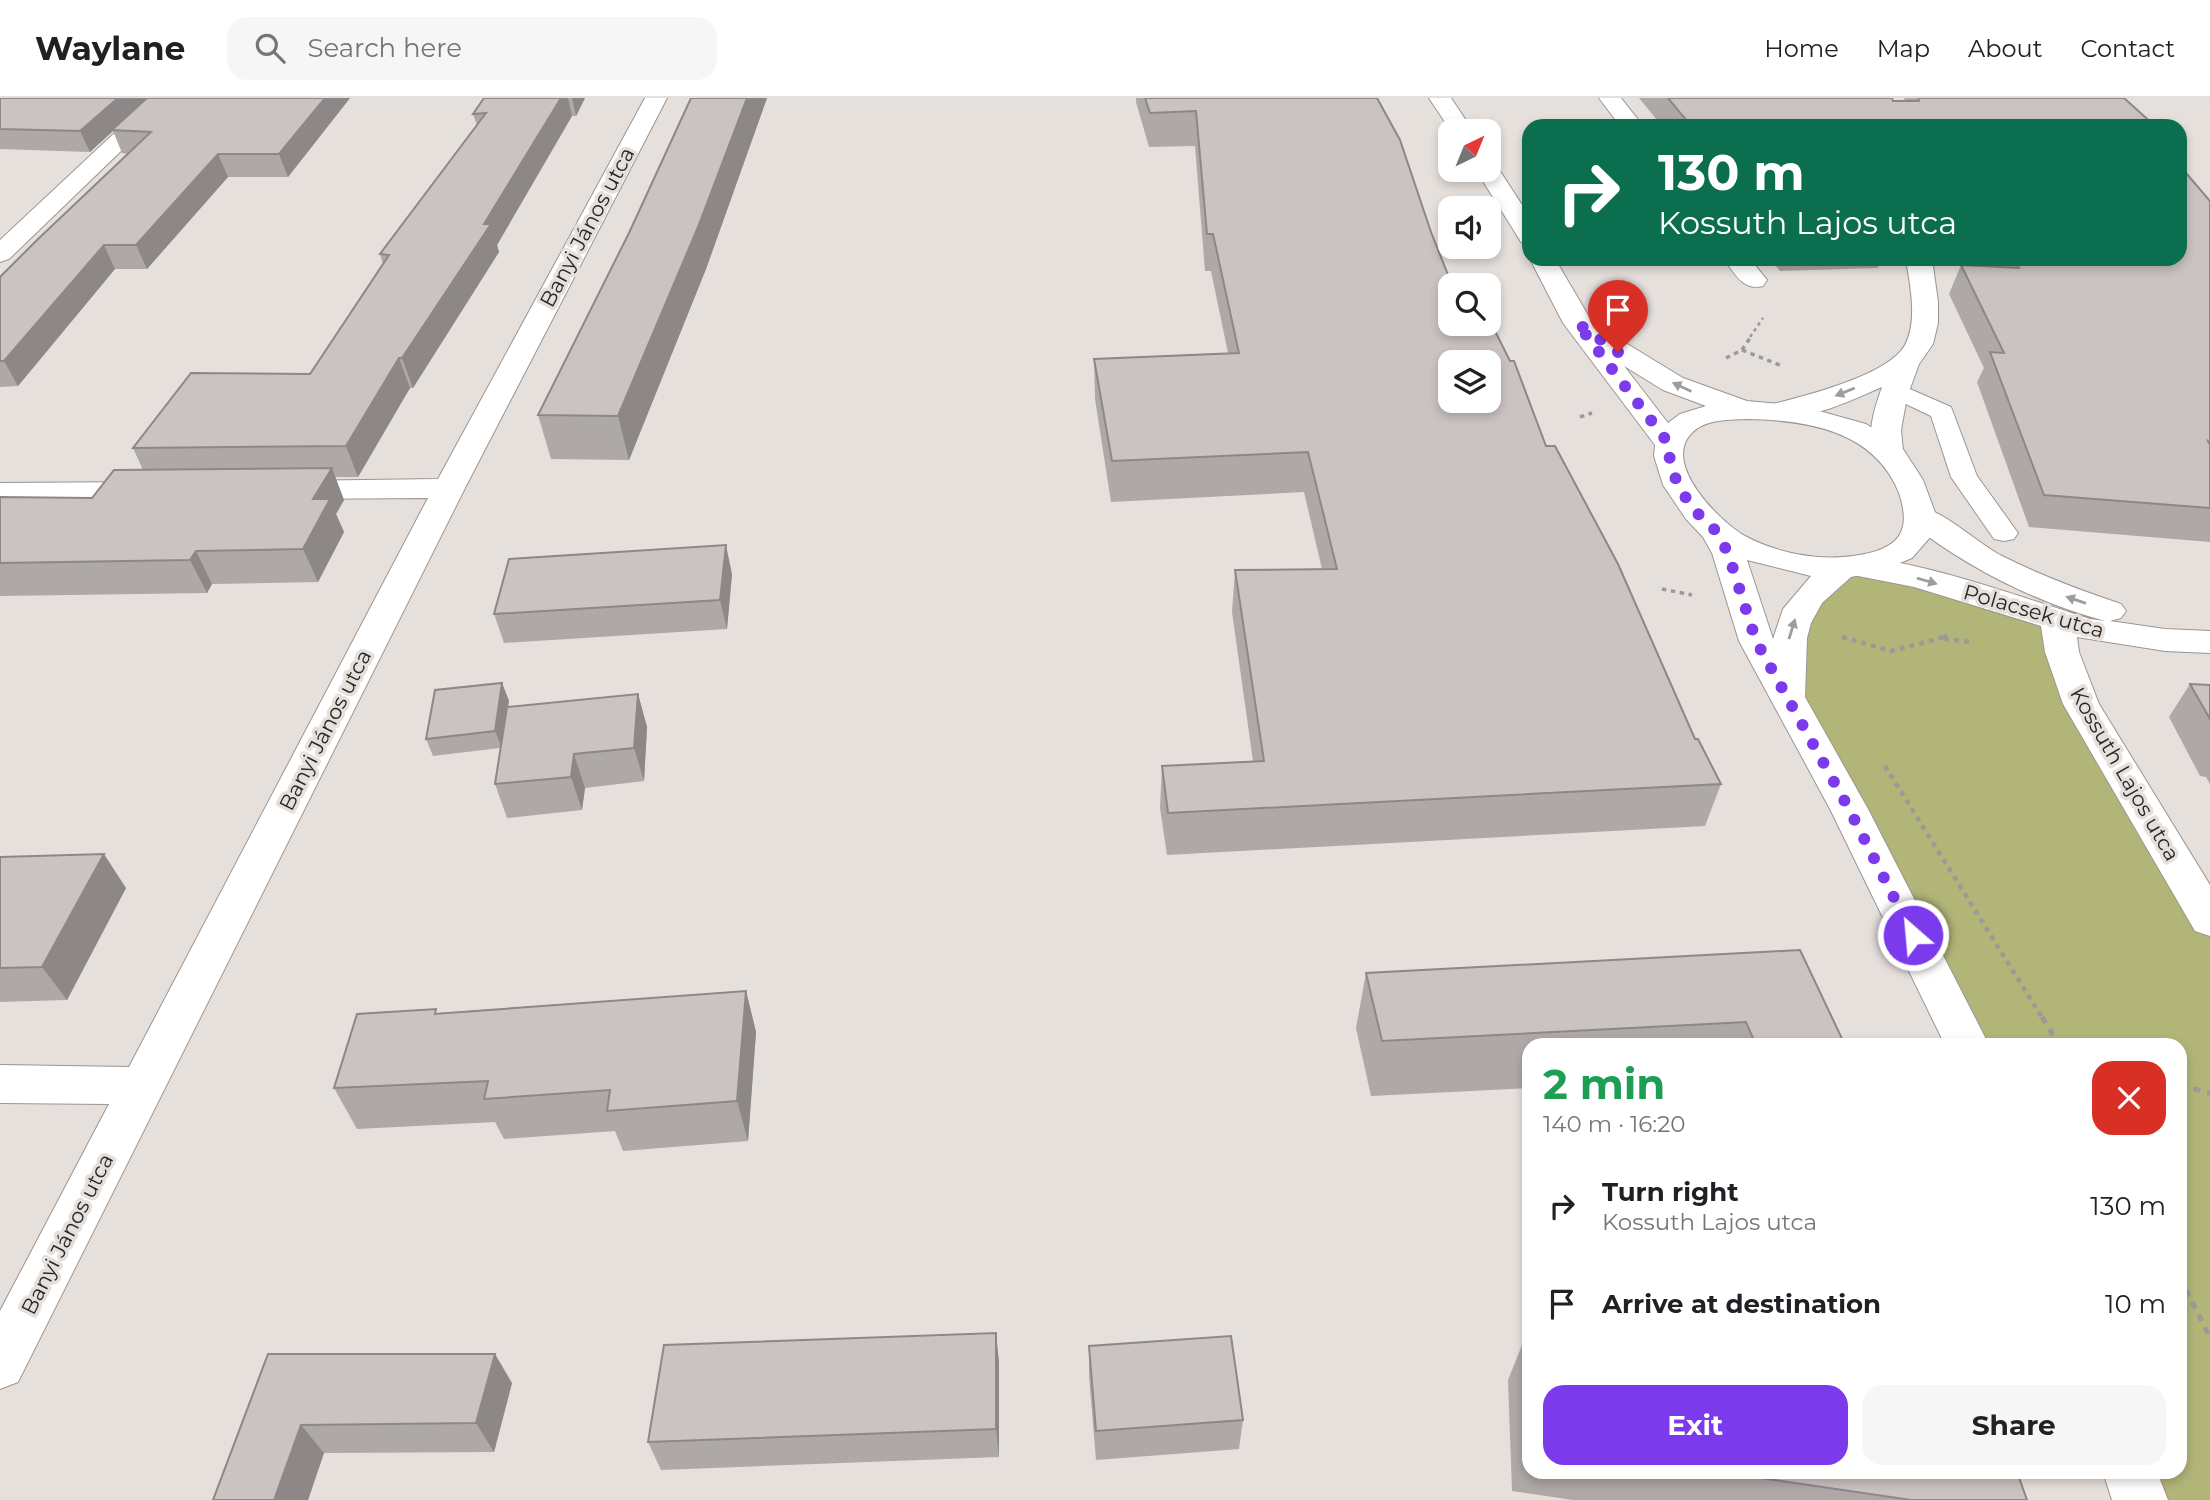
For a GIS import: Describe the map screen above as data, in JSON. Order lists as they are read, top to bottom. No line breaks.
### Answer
{"streets":{"street":["Banyi János utca","Polacsek utca","Kossuth Lajos utca"]},"crossings":[["Polacsek utca","Kossuth Lajos utca"]],"north":"top right","page":{"header":"Waylane","search":"Search here","nav":["Home","Map","About","Contact"],"turn":["130 m","Kossuth Lajos utca"],"heading":["2 min","140 m · 16:20"],"list":[{"name":"Turn right","note":"Kossuth Lajos utca","value":"130 m"},{"name":"Arrive at destination","value":"10 m"}],"buttons":["Exit","Share"]}}
